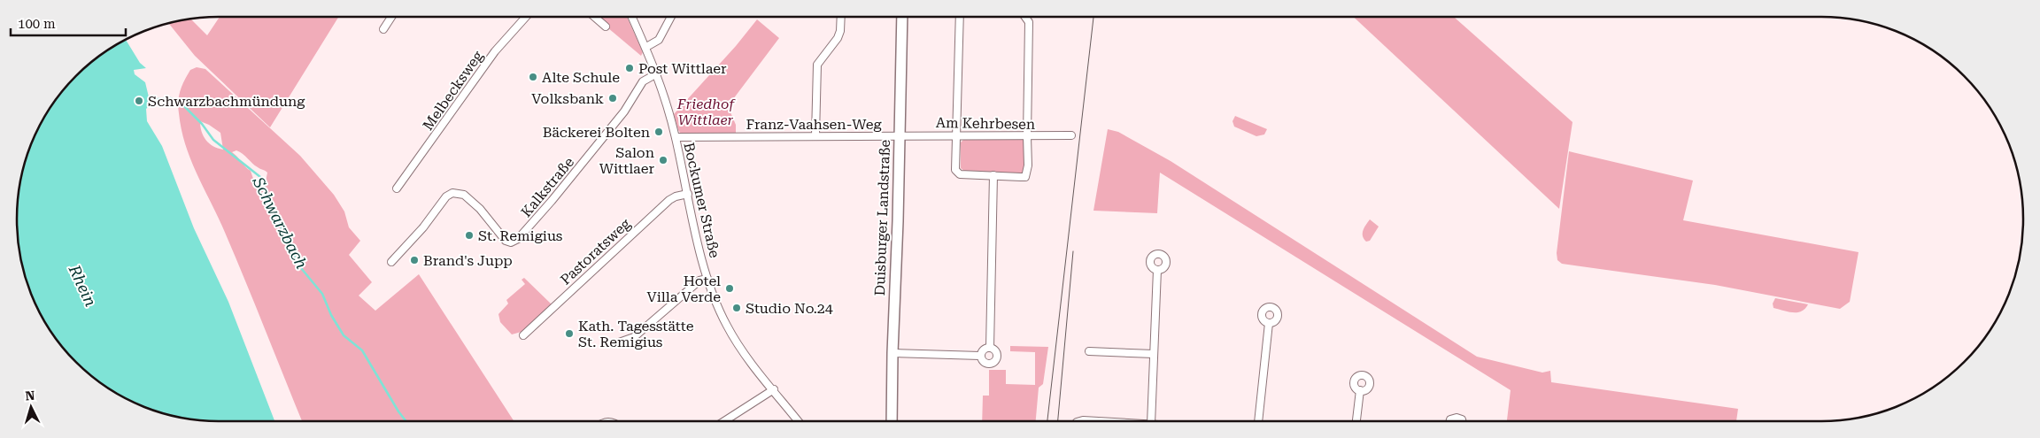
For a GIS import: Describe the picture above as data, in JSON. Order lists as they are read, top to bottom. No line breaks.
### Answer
{"streets":{"main road":["Duisburger Landstraße"],"street":["Melbecksweg","Am Kehrbesen","Franz-Vaahsen-Weg","Kalkstraße","Bockumer Straße","Pastoratsweg"]},"crossings":[["Am Kehrbesen","Franz-Vaahsen-Weg"],["Am Kehrbesen","Duisburger Landstraße"],["Franz-Vaahsen-Weg","Bockumer Straße"],["Franz-Vaahsen-Weg","Duisburger Landstraße"],["Kalkstraße","Bockumer Straße"],["Bockumer Straße","Pastoratsweg"]],"water":["Schwarzbach","Rhein"],"parks":["Friedhof Wittlaer"],"places":["Post Wittlaer","Alte Schule","Volksbank","Schwarzbachmündung","Bäckerei Bolten","Salon Wittlaer","St. Remigius","Brand's Jupp","Hotel Villa Verde","Studio No.24","Kath. Tagesstätte St. Remigius"],"scale_bar":"100 m","north":"top"}
